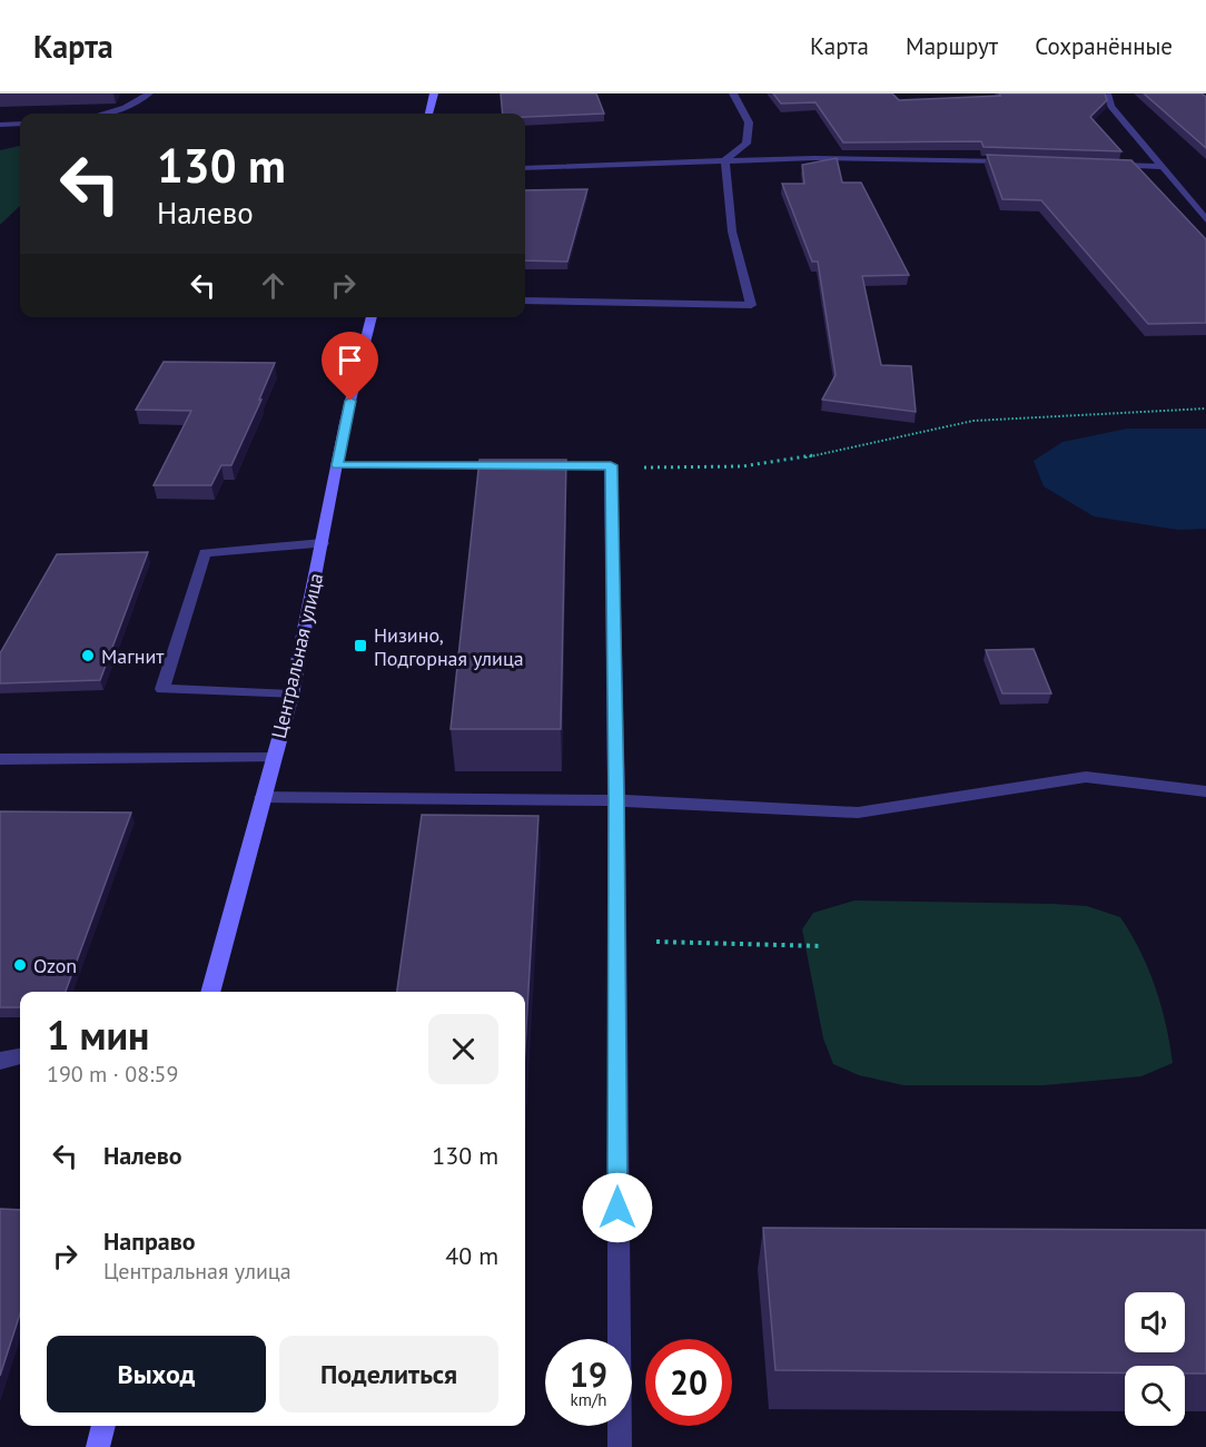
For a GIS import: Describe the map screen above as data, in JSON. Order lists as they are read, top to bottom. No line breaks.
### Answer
{"streets":{"street":["Центральная улица"]},"places":{"transit":["Низино, Подгорная улица"],"other":["Магнит","Ozon"]},"page":{"header":"Карта","nav":["Карта","Маршрут","Сохранённые"],"turn":["130 m","Налево"],"heading":["1 мин","190 m · 08:59"],"list":[{"name":"Налево","value":"130 m"},{"name":"Направо","note":"Центральная улица","value":"40 m"}],"buttons":["Выход","Поделиться"],"speed":"19 km/h","limit":"20"}}
